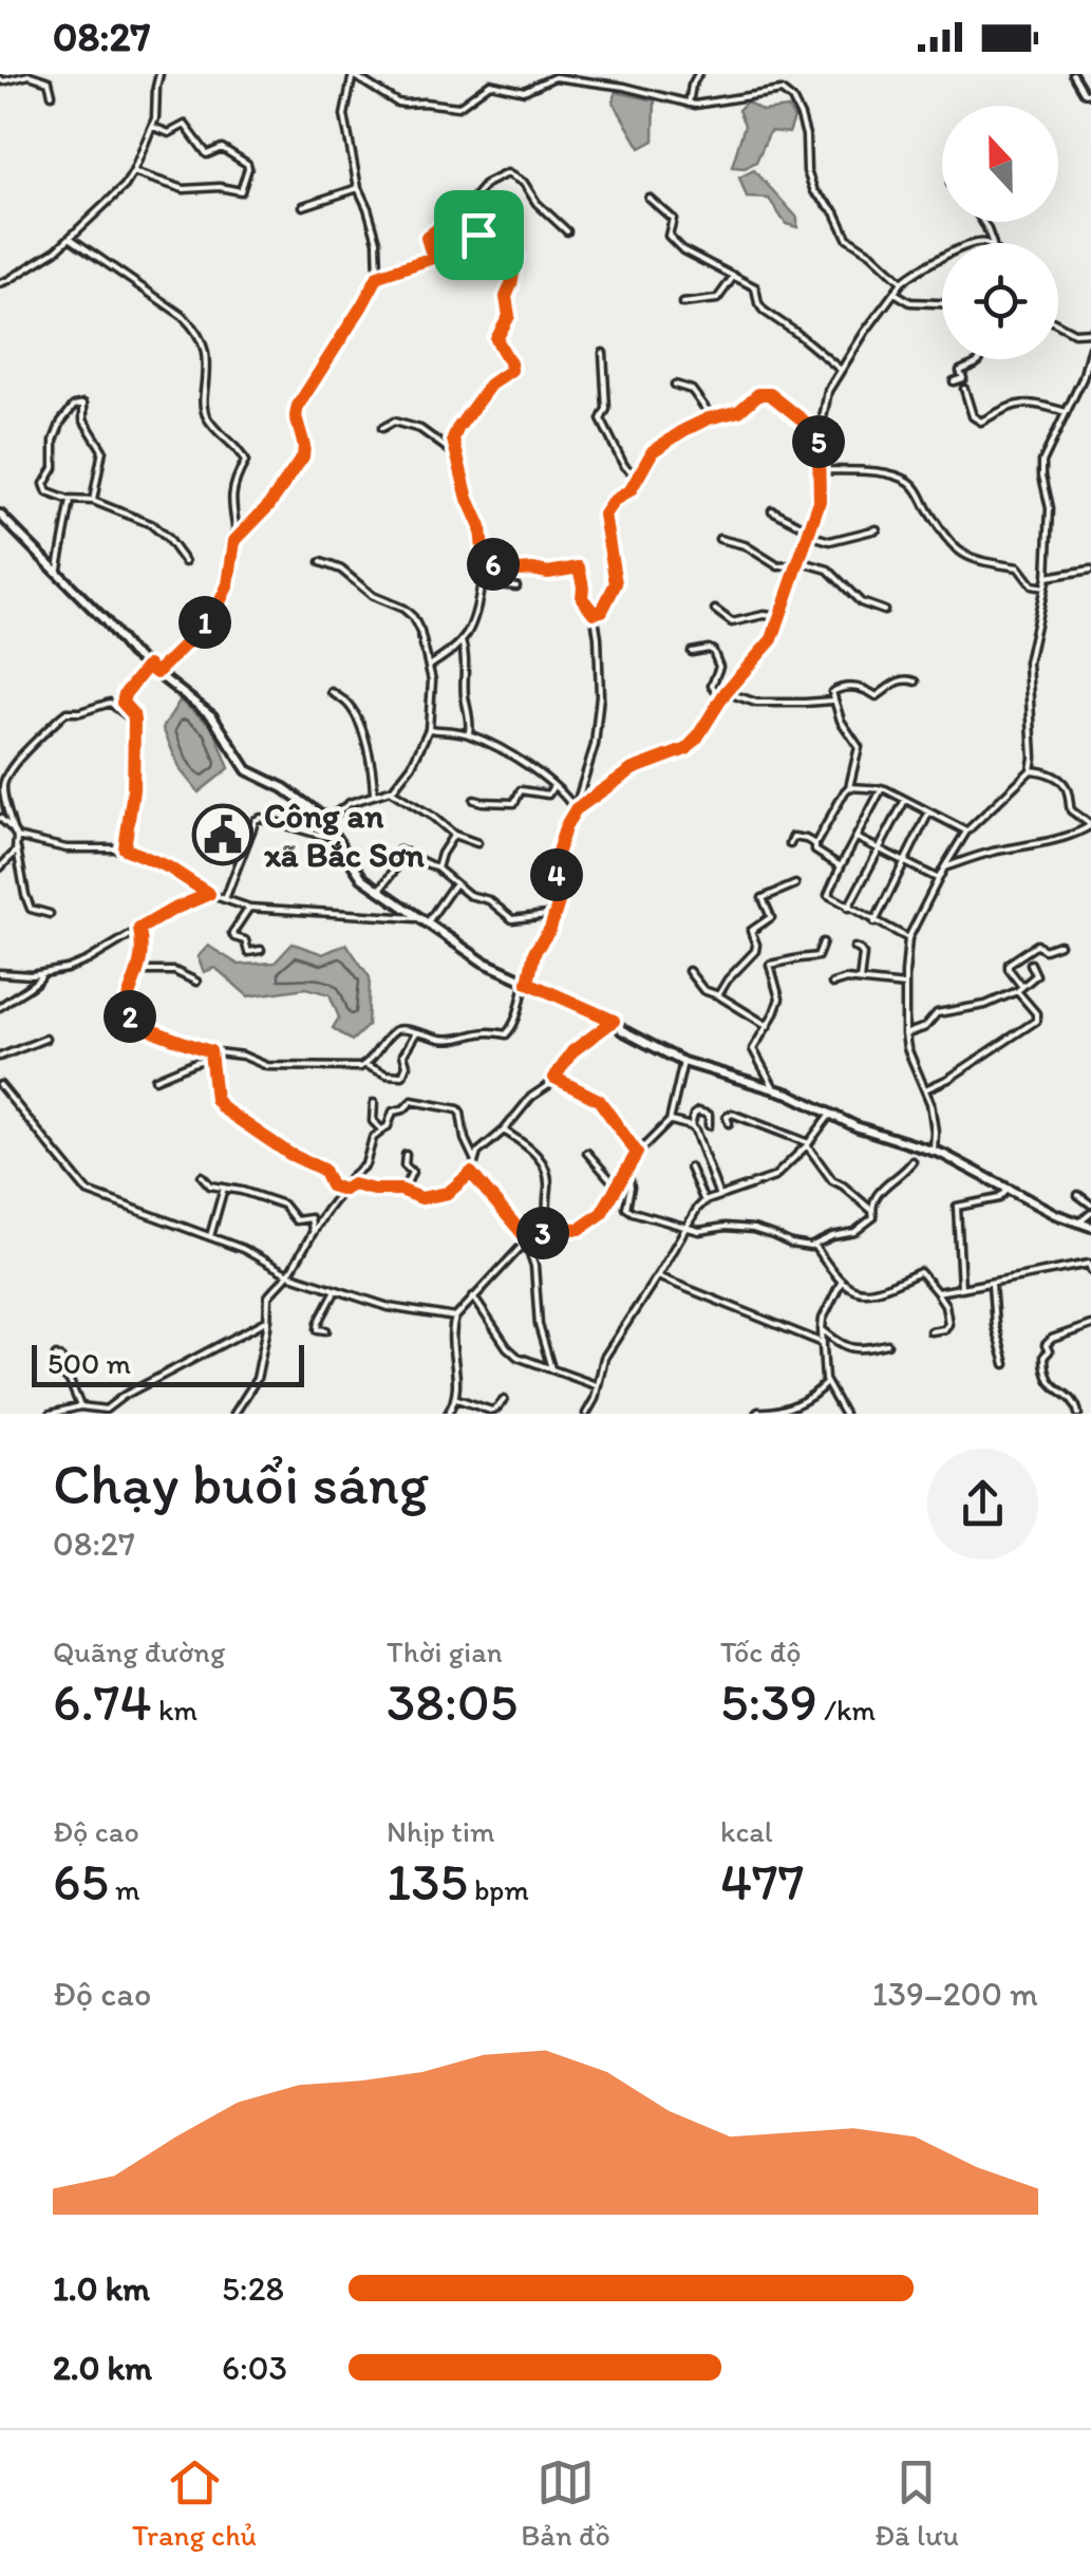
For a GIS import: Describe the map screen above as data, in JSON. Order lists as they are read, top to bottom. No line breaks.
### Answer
{"places":{"public building":["Công an xã Bắc Sơn"]},"scale_bar":"500 m","north":"top","page":{"status":"08:27","pins":["5","6","1","4","2","3"],"scale":"500 m","heading":["Chạy buổi sáng","08:27"],"stats":[["Quãng đường","6.74 km"],["Thời gian","38:05"],["Tốc độ","5:39 /km"],["Độ cao","65 m"],["Nhịp tim","135 bpm"],["kcal","477"]],"chart":["Độ cao","139–200 m"],"list":[{"name":"1.0 km","note":"5:28"},{"name":"2.0 km","note":"6:03"}],"tabs":["Trang chủ","Bản đồ","Đã lưu"]}}
